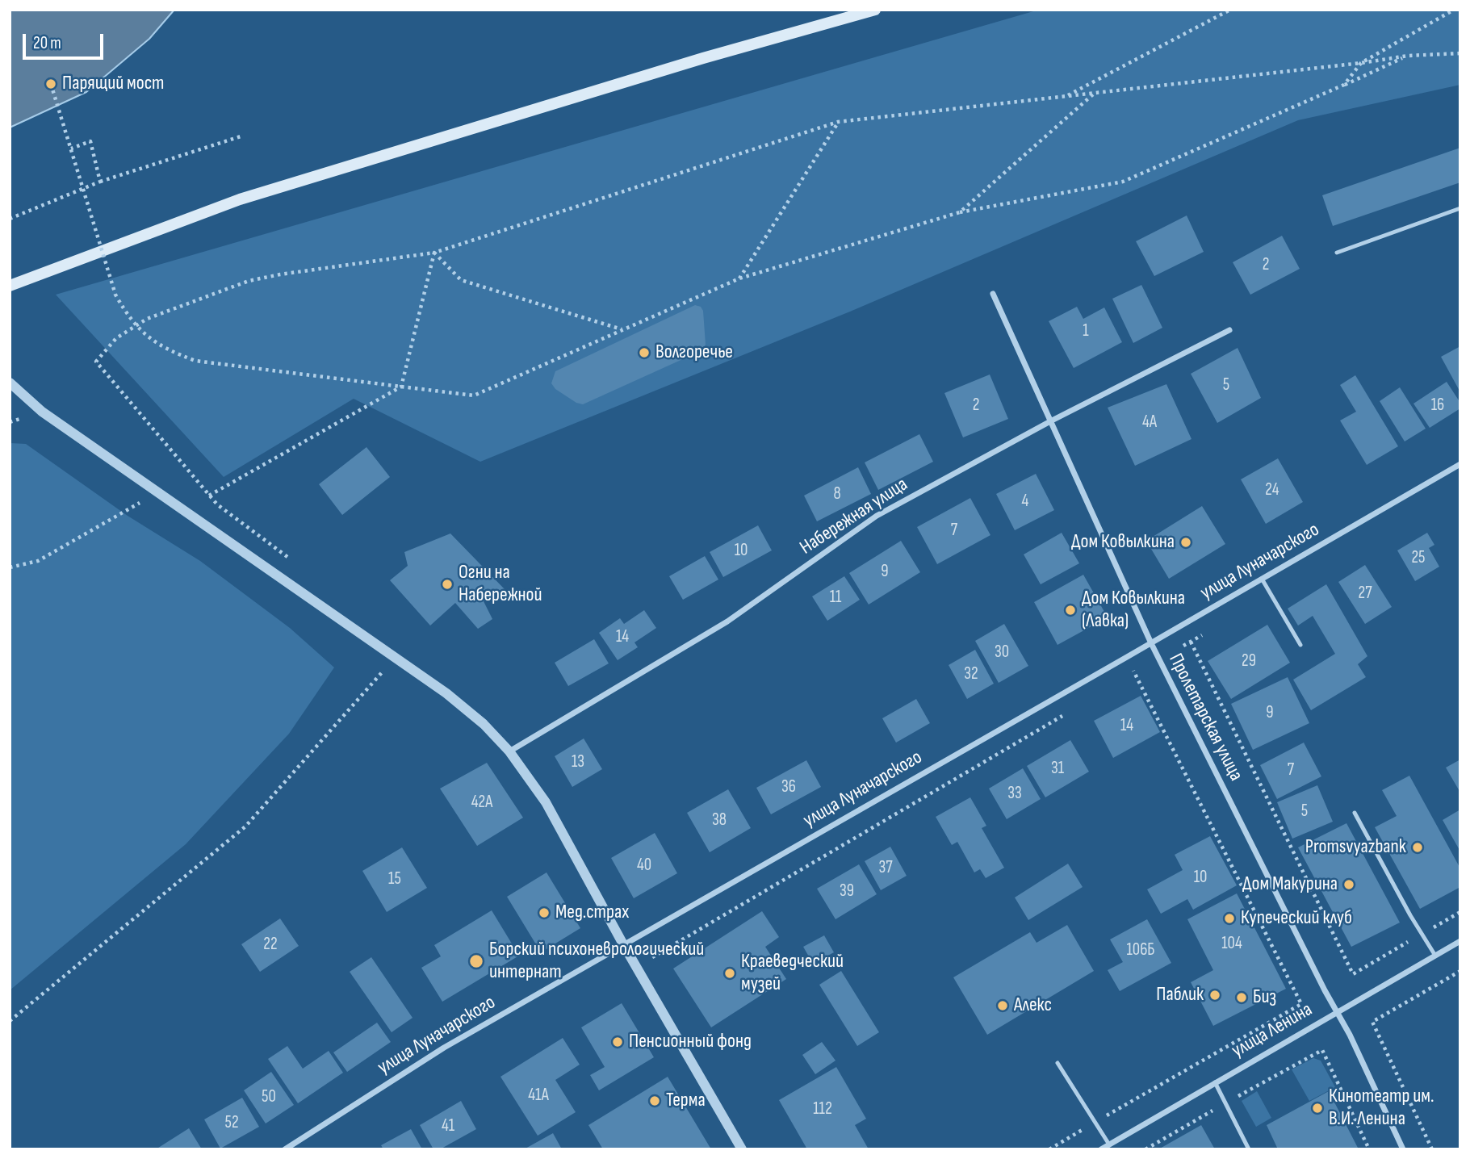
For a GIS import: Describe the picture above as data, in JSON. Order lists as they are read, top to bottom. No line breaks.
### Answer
{"streets":{"street":["Набережная улица","улица Луначарского","Пролетарская улица","улица Ленина"]},"crossings":[["Набережная улица","Пролетарская улица"],["улица Луначарского","Пролетарская улица"],["Пролетарская улица","улица Ленина"]],"places":["Парящий мост","Волгоречье","Дом Ковылкина","Огни на Набережной","Дом Ковылкина (Лавка)","Promsvyazbank","Дом Макурина","Мед.страх","Купеческий клуб","Борский психоневрологический интернат","Краеведческий музей","Паблик","Биз","Алекс","Пенсионный фонд","Терма","Кинотеатр им. В.И. Ленина"],"house_numbers":["2","1","5","2","16","4А","24","8","4","7","10","25","9","27","11","14","30","29","32","9","14","13","31","7","36","33","42А","5","38","40","37","10","15","39","104","22","106Б","41А","50","112","52","41"],"scale_bar":"20 m"}
